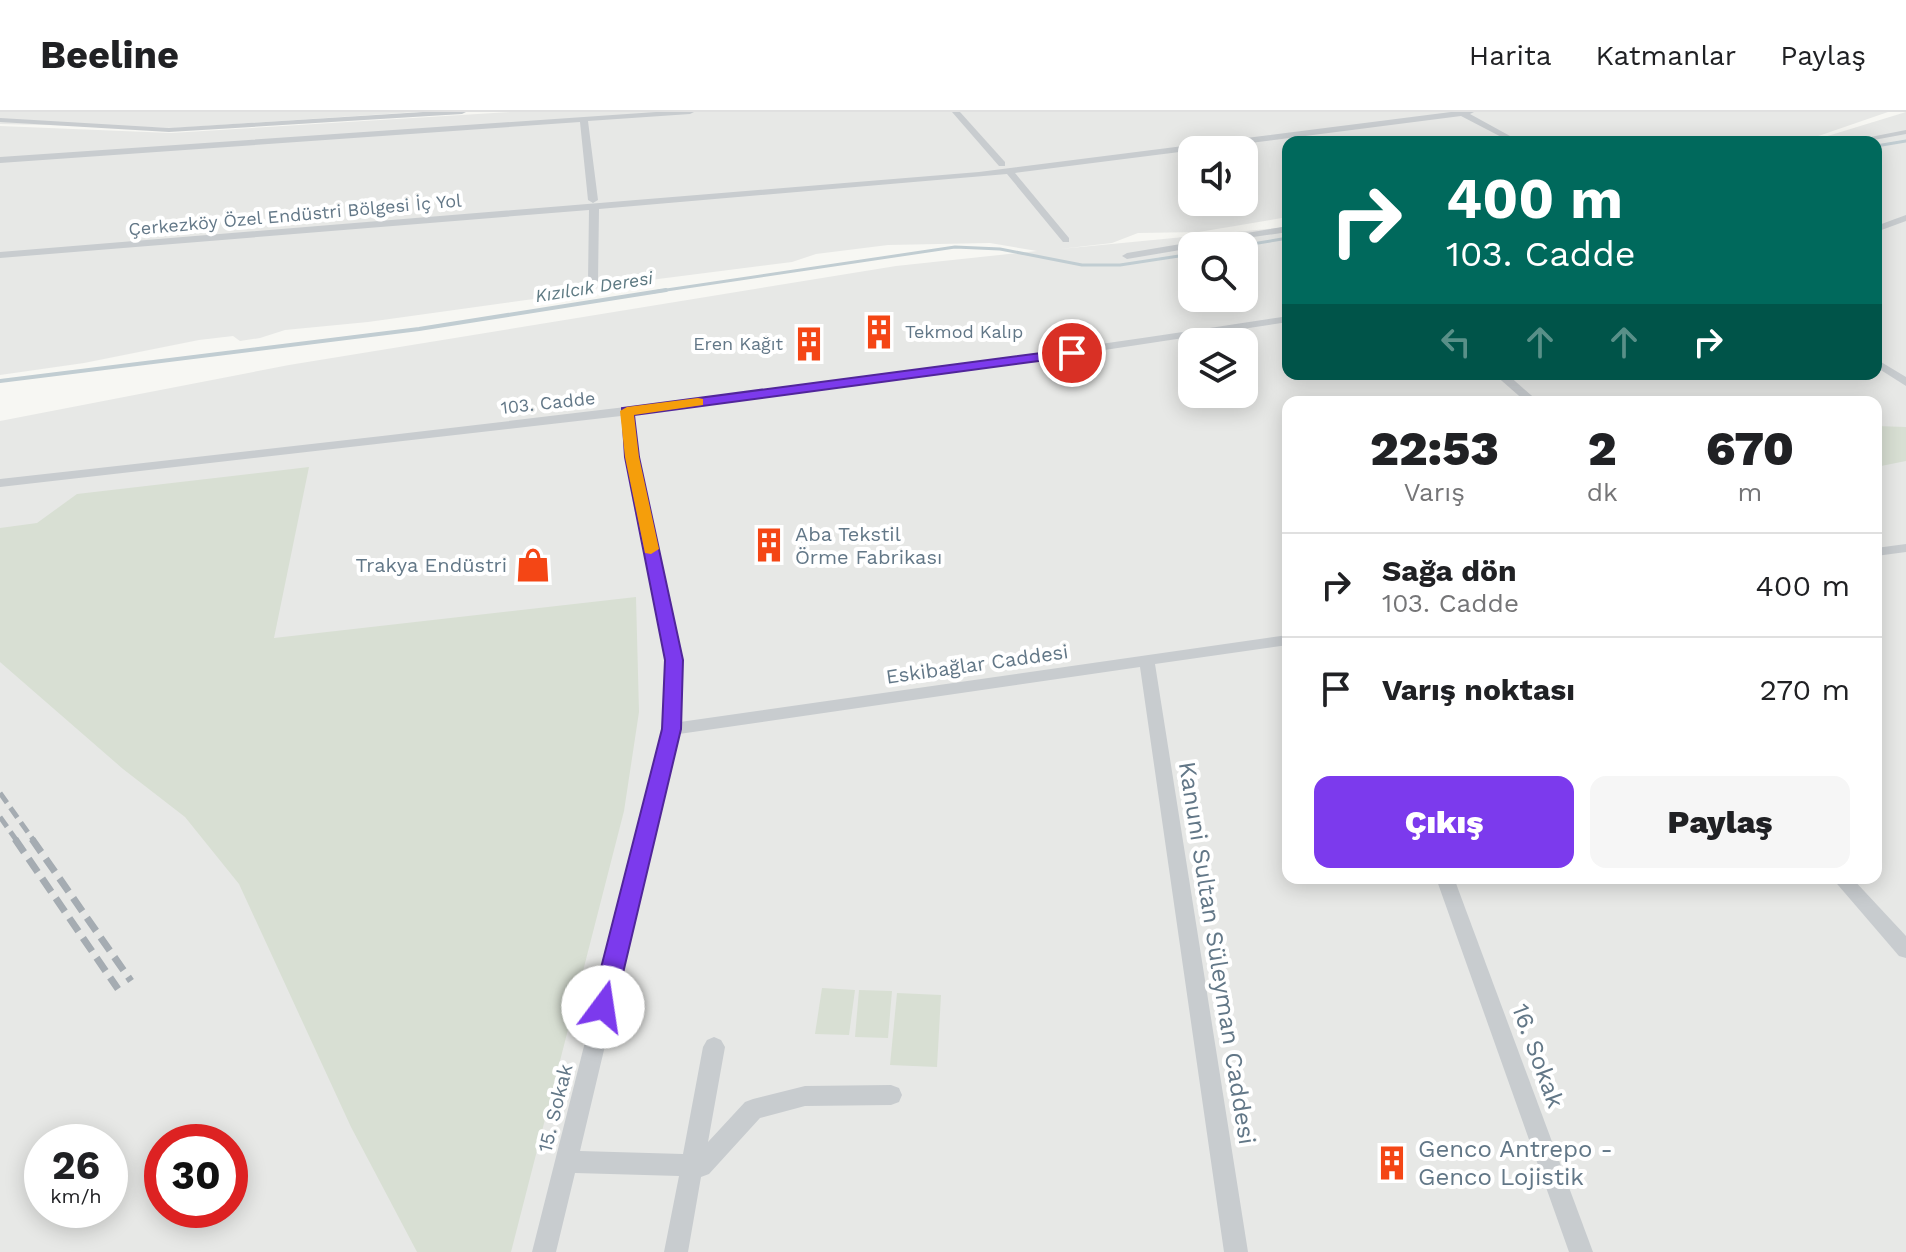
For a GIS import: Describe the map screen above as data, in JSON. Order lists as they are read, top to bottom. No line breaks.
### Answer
{"streets":{"street":["Çerkezköy Özel Endüstri Bölgesi İç Yol","103. Cadde","Eskibağlar Caddesi","Kanuni Sultan Süleyman Caddesi","16. Sokak","15. Sokak"]},"crossings":[["103. Cadde","15. Sokak"],["Eskibağlar Caddesi","Kanuni Sultan Süleyman Caddesi"],["Eskibağlar Caddesi","15. Sokak"]],"water":["Kızılcık Deresi"],"places":{"building":["Tekmod Kalıp","Eren Kağıt","Aba Tekstil Örme Fabrikası","Genco Antrepo - Genco Lojistik"],"shop":["Trakya Endüstri"]},"page":{"header":"Beeline","nav":["Harita","Katmanlar","Paylaş"],"turn":["400 m","103. Cadde"],"eta":["22:53","Varış","2","dk","670","m"],"list":[{"name":"Sağa dön","note":"103. Cadde","value":"400 m"},{"name":"Varış noktası","value":"270 m"}],"buttons":["Çıkış","Paylaş"],"speed":"26 km/h","limit":"30"}}
